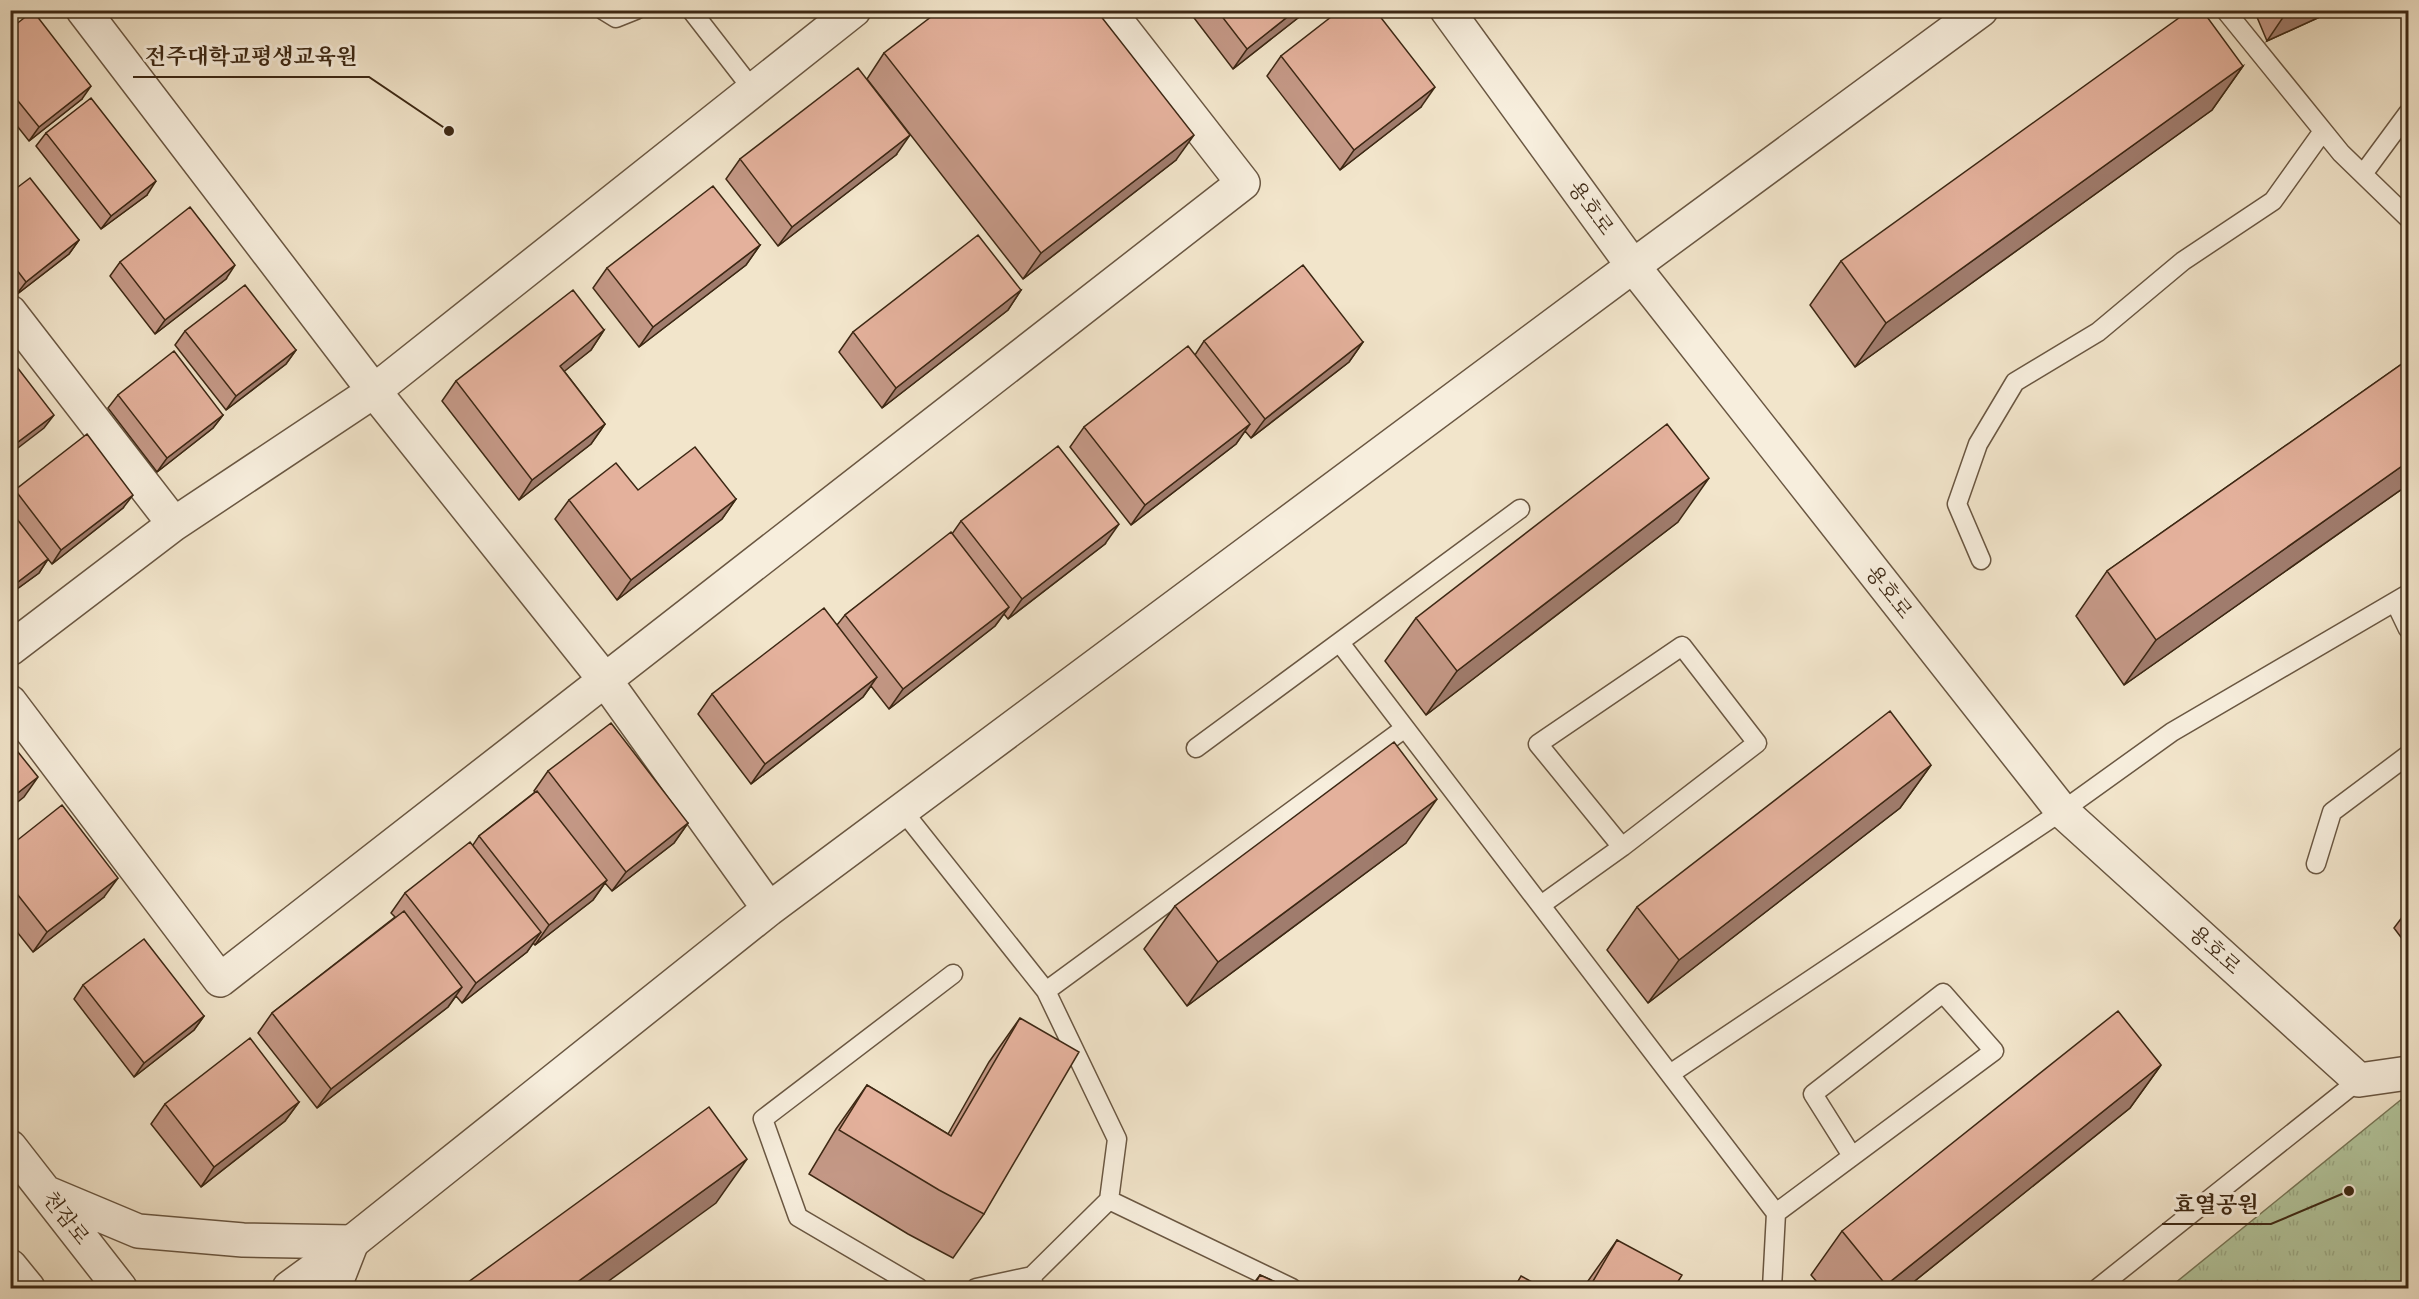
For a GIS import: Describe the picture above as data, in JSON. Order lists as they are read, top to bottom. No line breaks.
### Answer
{"streets":{"street":["용호로","천잠로"]},"places":["전주대학교평생교육원","효열공원"]}
